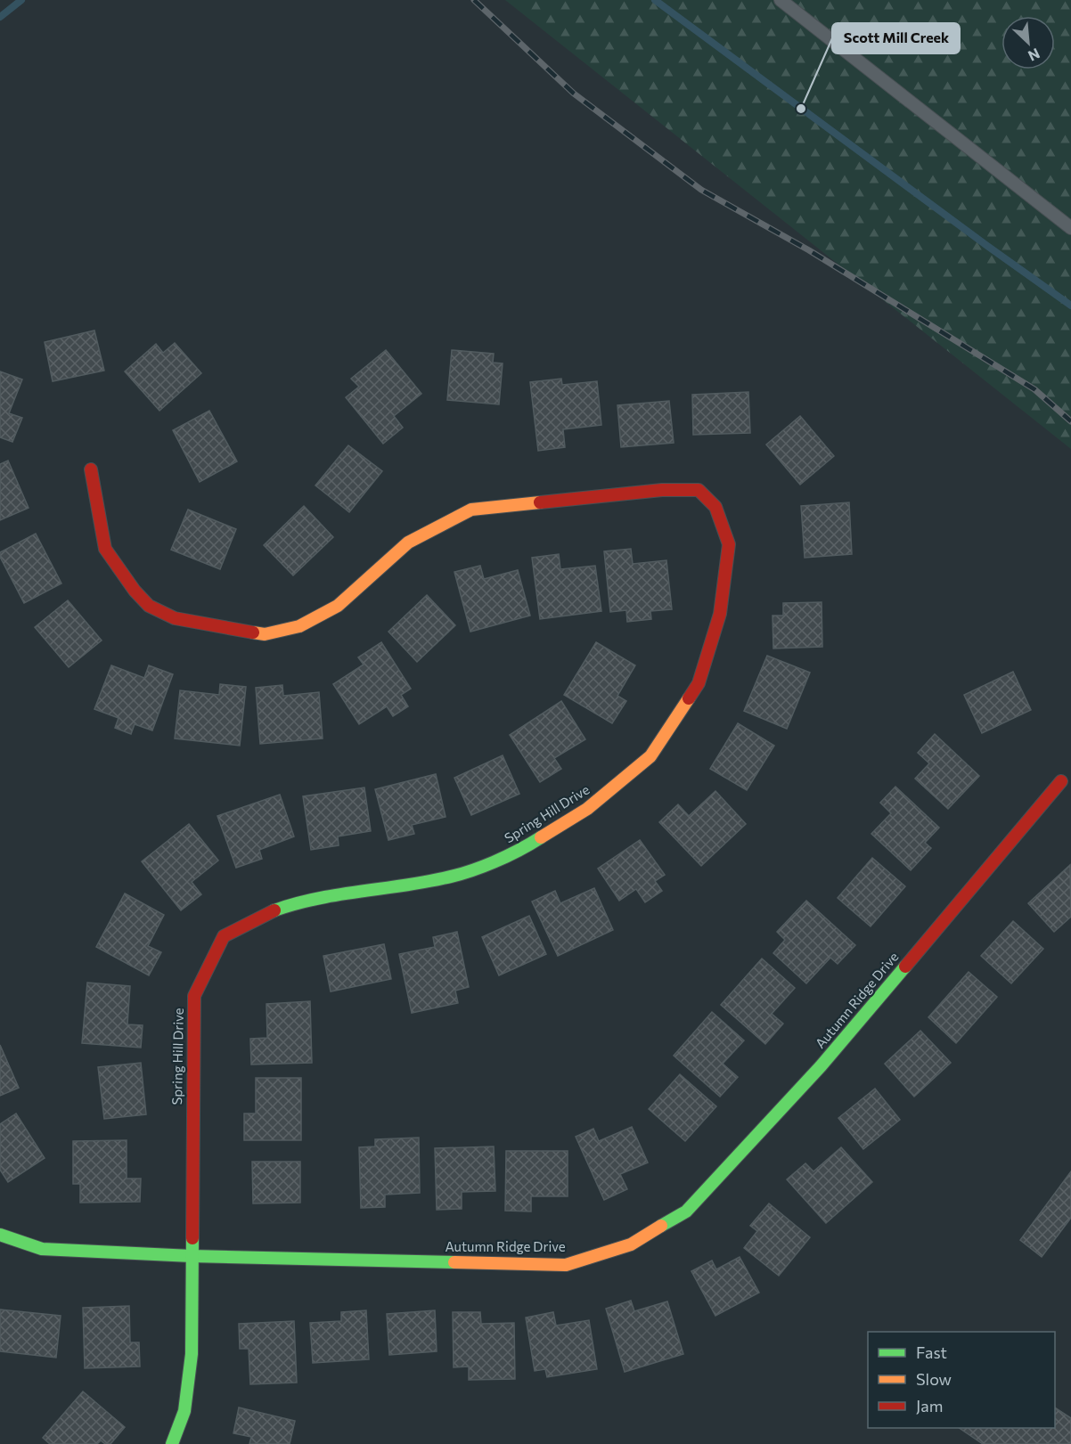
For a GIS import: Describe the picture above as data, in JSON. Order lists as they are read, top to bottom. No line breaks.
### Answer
{"streets":{"street":["Spring Hill Drive","Autumn Ridge Drive"]},"crossings":[["Spring Hill Drive","Autumn Ridge Drive"]],"places":["Scott Mill Creek"],"legend":["Fast","Slow","Jam"],"north":"bottom right"}
